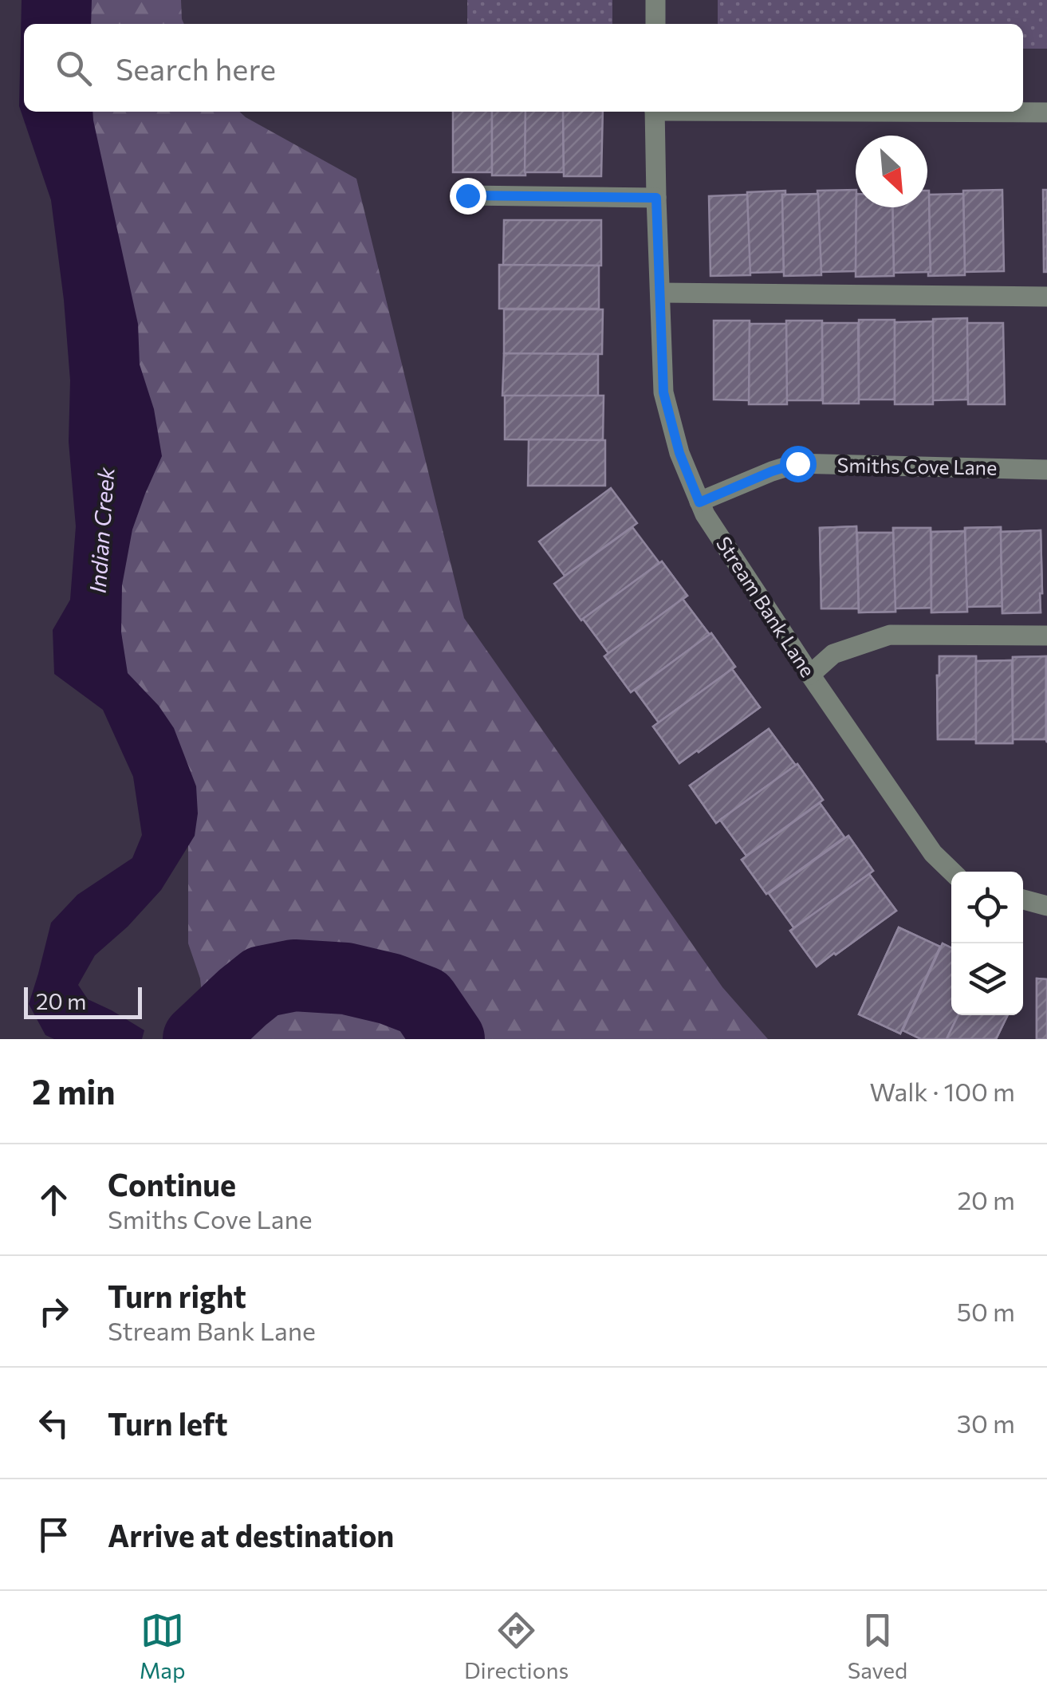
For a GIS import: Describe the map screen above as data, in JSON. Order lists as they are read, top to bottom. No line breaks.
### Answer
{"streets":{"street":["Smiths Cove Lane","Stream Bank Lane"]},"crossings":[["Smiths Cove Lane","Stream Bank Lane"]],"water":["Indian Creek"],"scale_bar":"20 m","north":"bottom right","page":{"search":"Search here","scale":"20 m","heading":["2 min","Walk · 100 m"],"list":[["Continue","Smiths Cove Lane","20 m"],["Turn right","Stream Bank Lane","50 m"],["Turn left","30 m"],"Arrive at destination"],"nav":["Map","Directions","Saved"]}}
